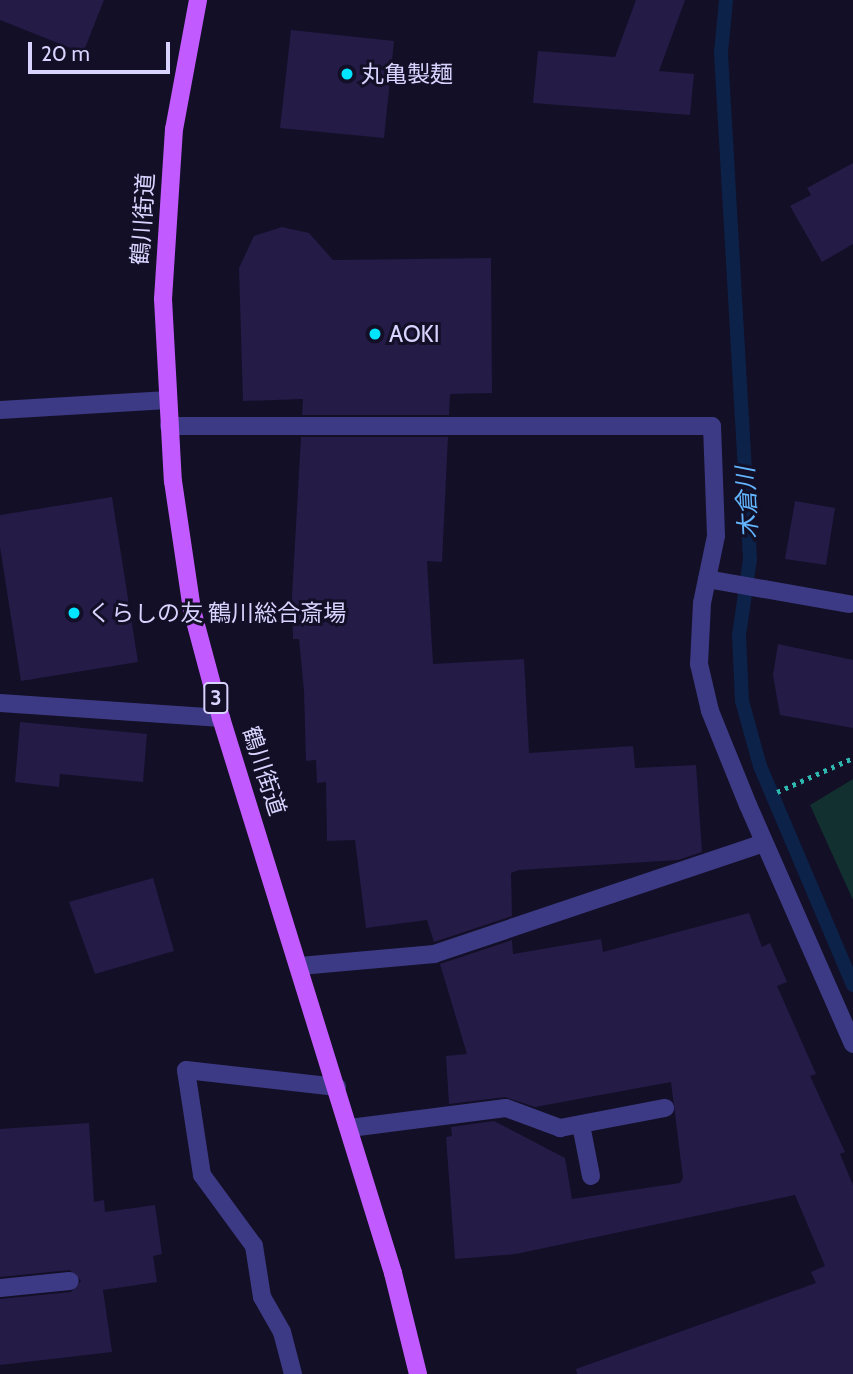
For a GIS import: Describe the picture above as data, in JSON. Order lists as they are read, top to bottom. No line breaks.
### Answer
{"streets":{"main road":["鶴川街道","3"]},"water":["木倉川"],"places":["丸亀製麺","AOKI","くらしの友 鶴川総合斎場"],"scale_bar":"20 m"}
